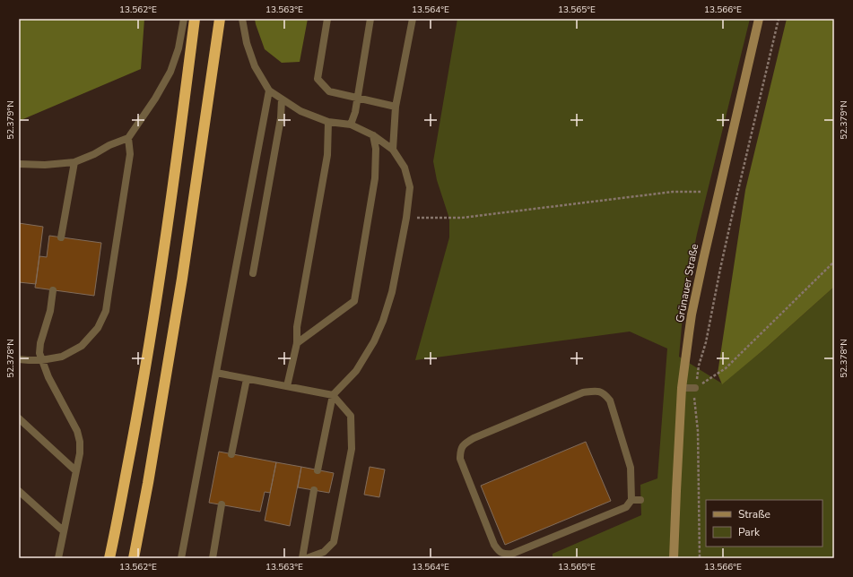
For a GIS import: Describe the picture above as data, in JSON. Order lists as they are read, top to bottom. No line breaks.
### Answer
{"streets":{"main road":["Grünauer Straße"]},"legend":["Straße","Park"],"coordinates":["13.562°E","13.563°E","13.564°E","13.565°E","13.566°E","52.379°N","52.378°N"]}
